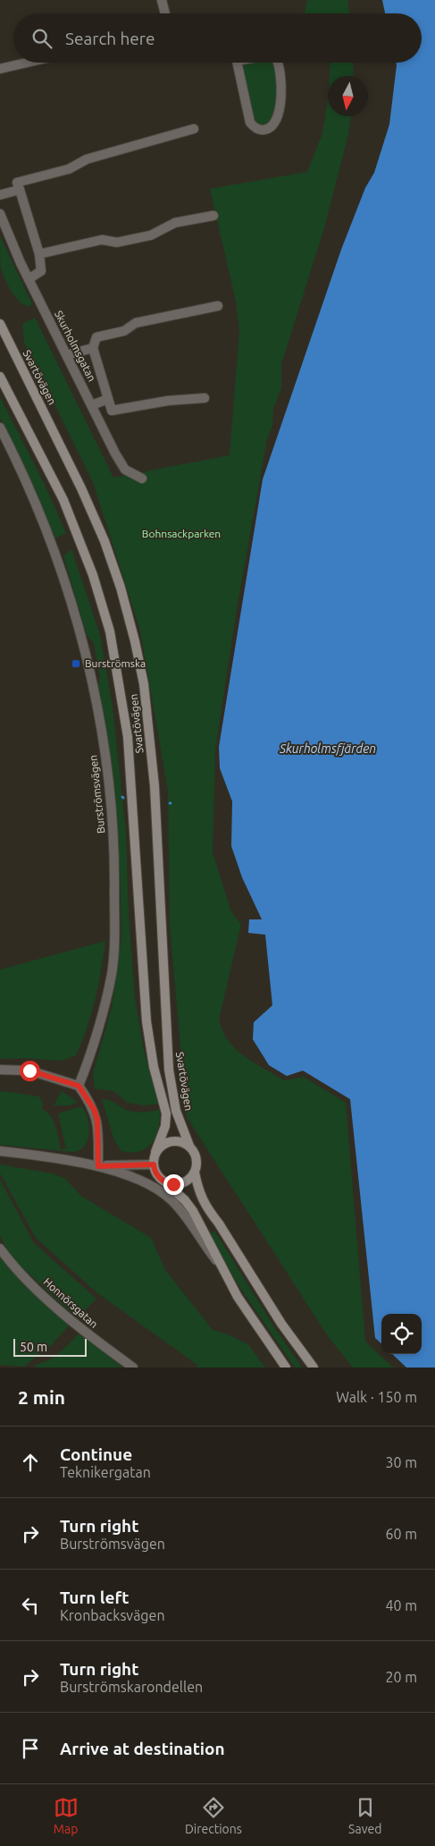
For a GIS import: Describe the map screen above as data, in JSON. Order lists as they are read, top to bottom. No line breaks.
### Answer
{"streets":{"main road":["Svartövägen"],"street":["Skurholmsgatan","Burströmsvägen","Honnörsgatan"]},"water":["Skurholmsfjärden"],"parks":["Bohnsackparken"],"places":{"transit":["Burströmska"]},"scale_bar":"50 m","north":"bottom","page":{"search":"Search here","scale":"50 m","heading":["2 min","Walk · 150 m"],"list":[["Continue","Teknikergatan","30 m"],["Turn right","Burströmsvägen","60 m"],["Turn left","Kronbacksvägen","40 m"],["Turn right","Burströmskarondellen","20 m"],"Arrive at destination"],"nav":["Map","Directions","Saved"]}}
